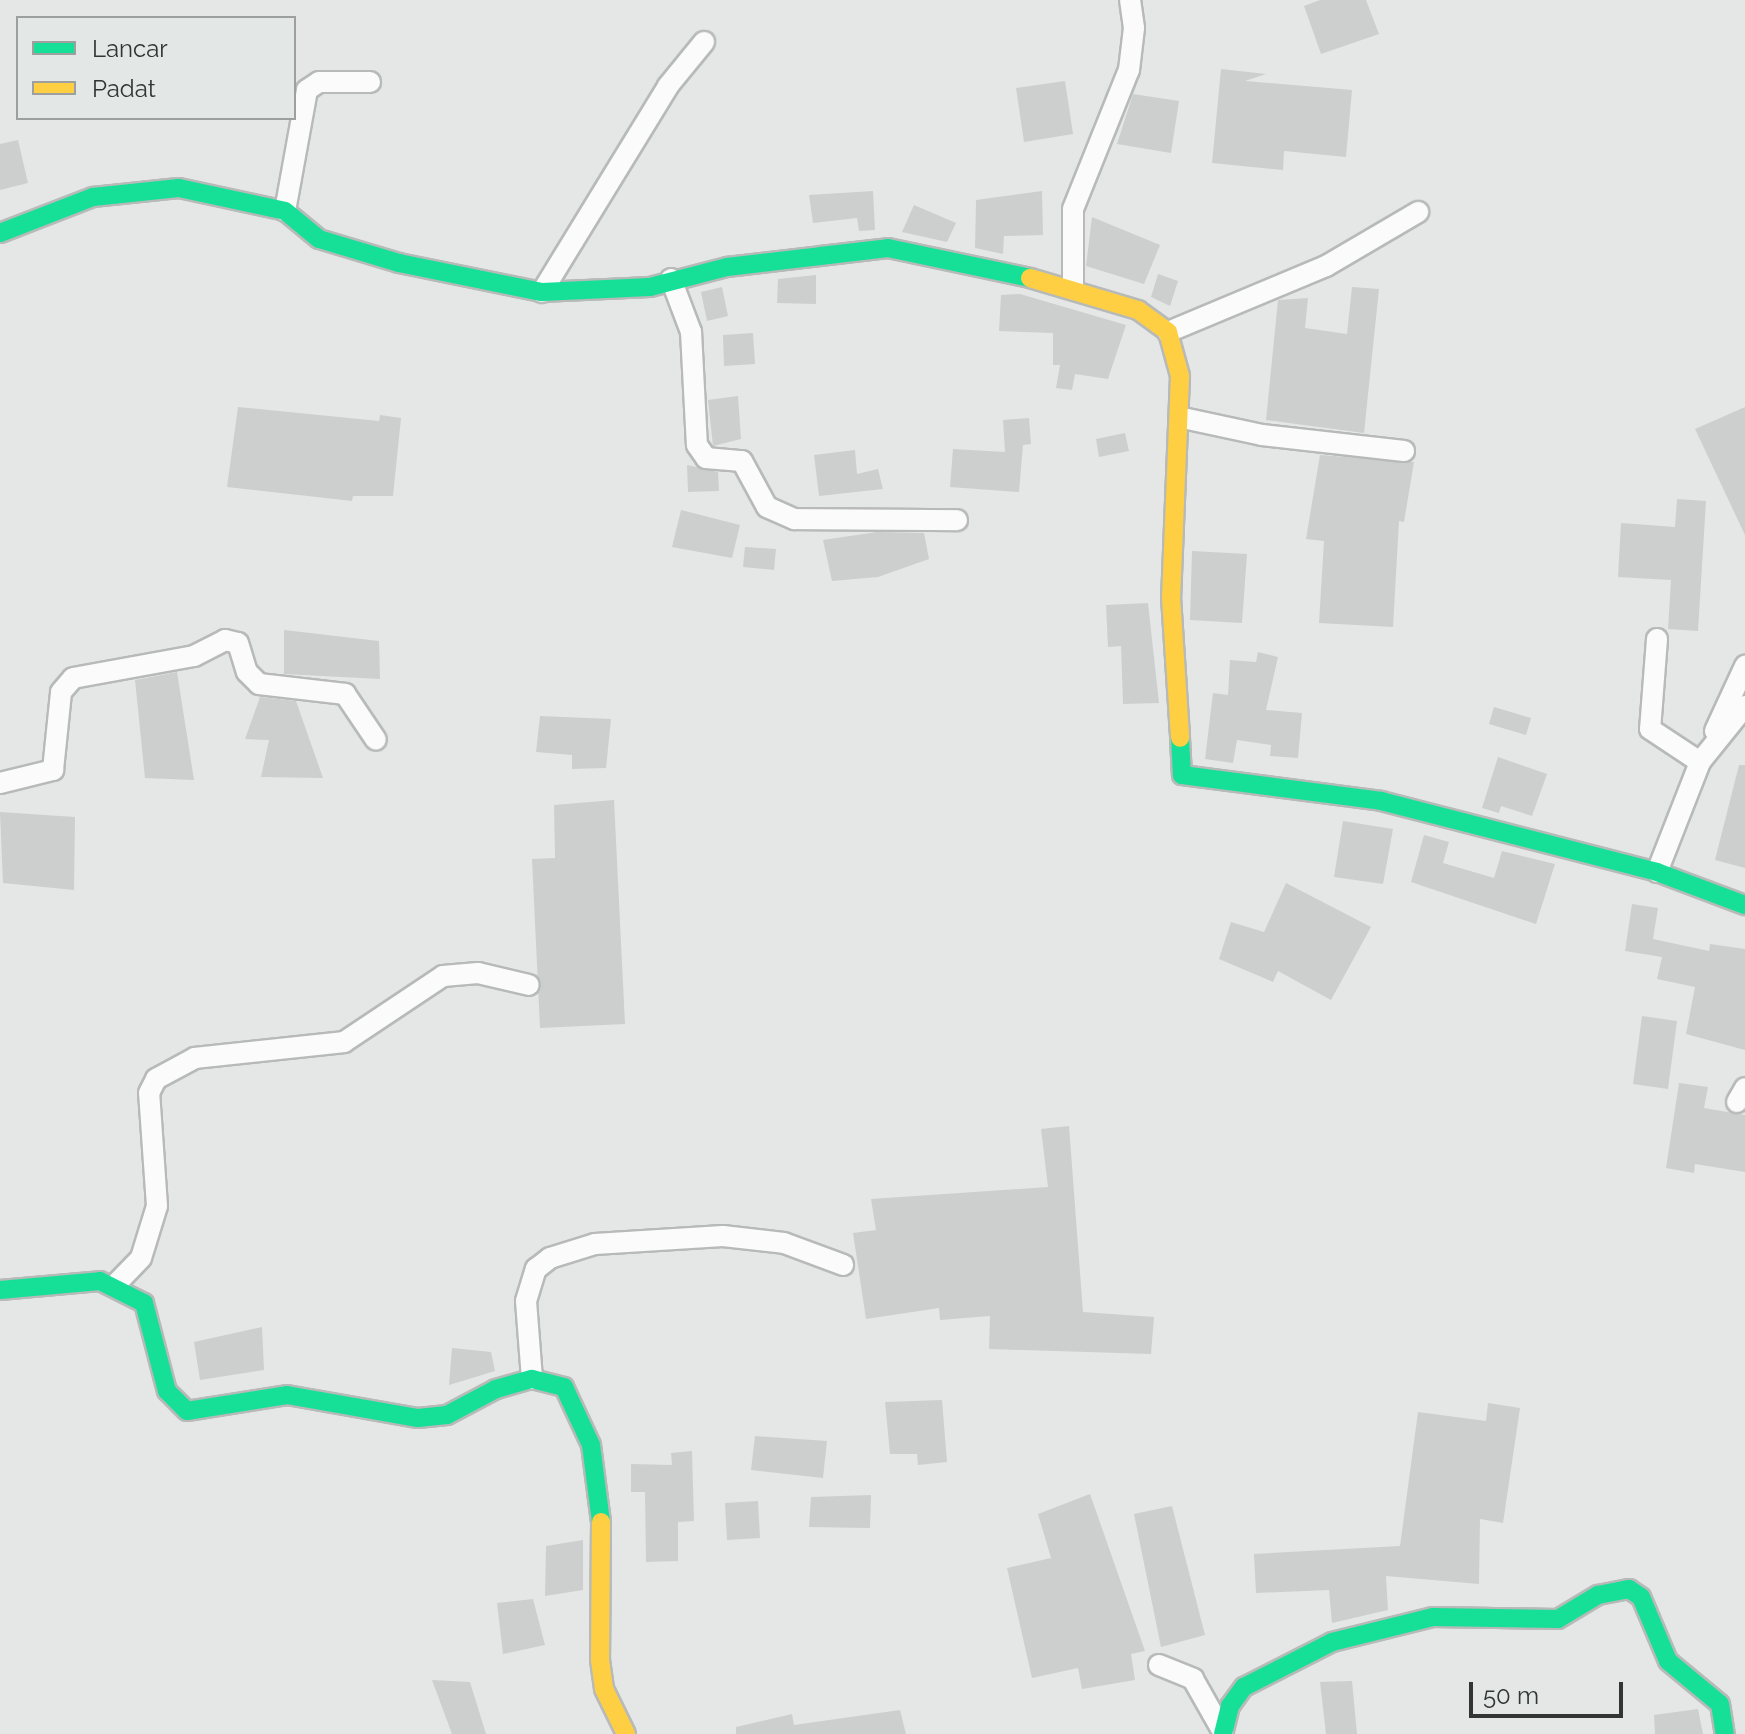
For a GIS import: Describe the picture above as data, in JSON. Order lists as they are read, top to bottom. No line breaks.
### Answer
{"legend":["Lancar","Padat"],"scale_bar":"50 m"}
